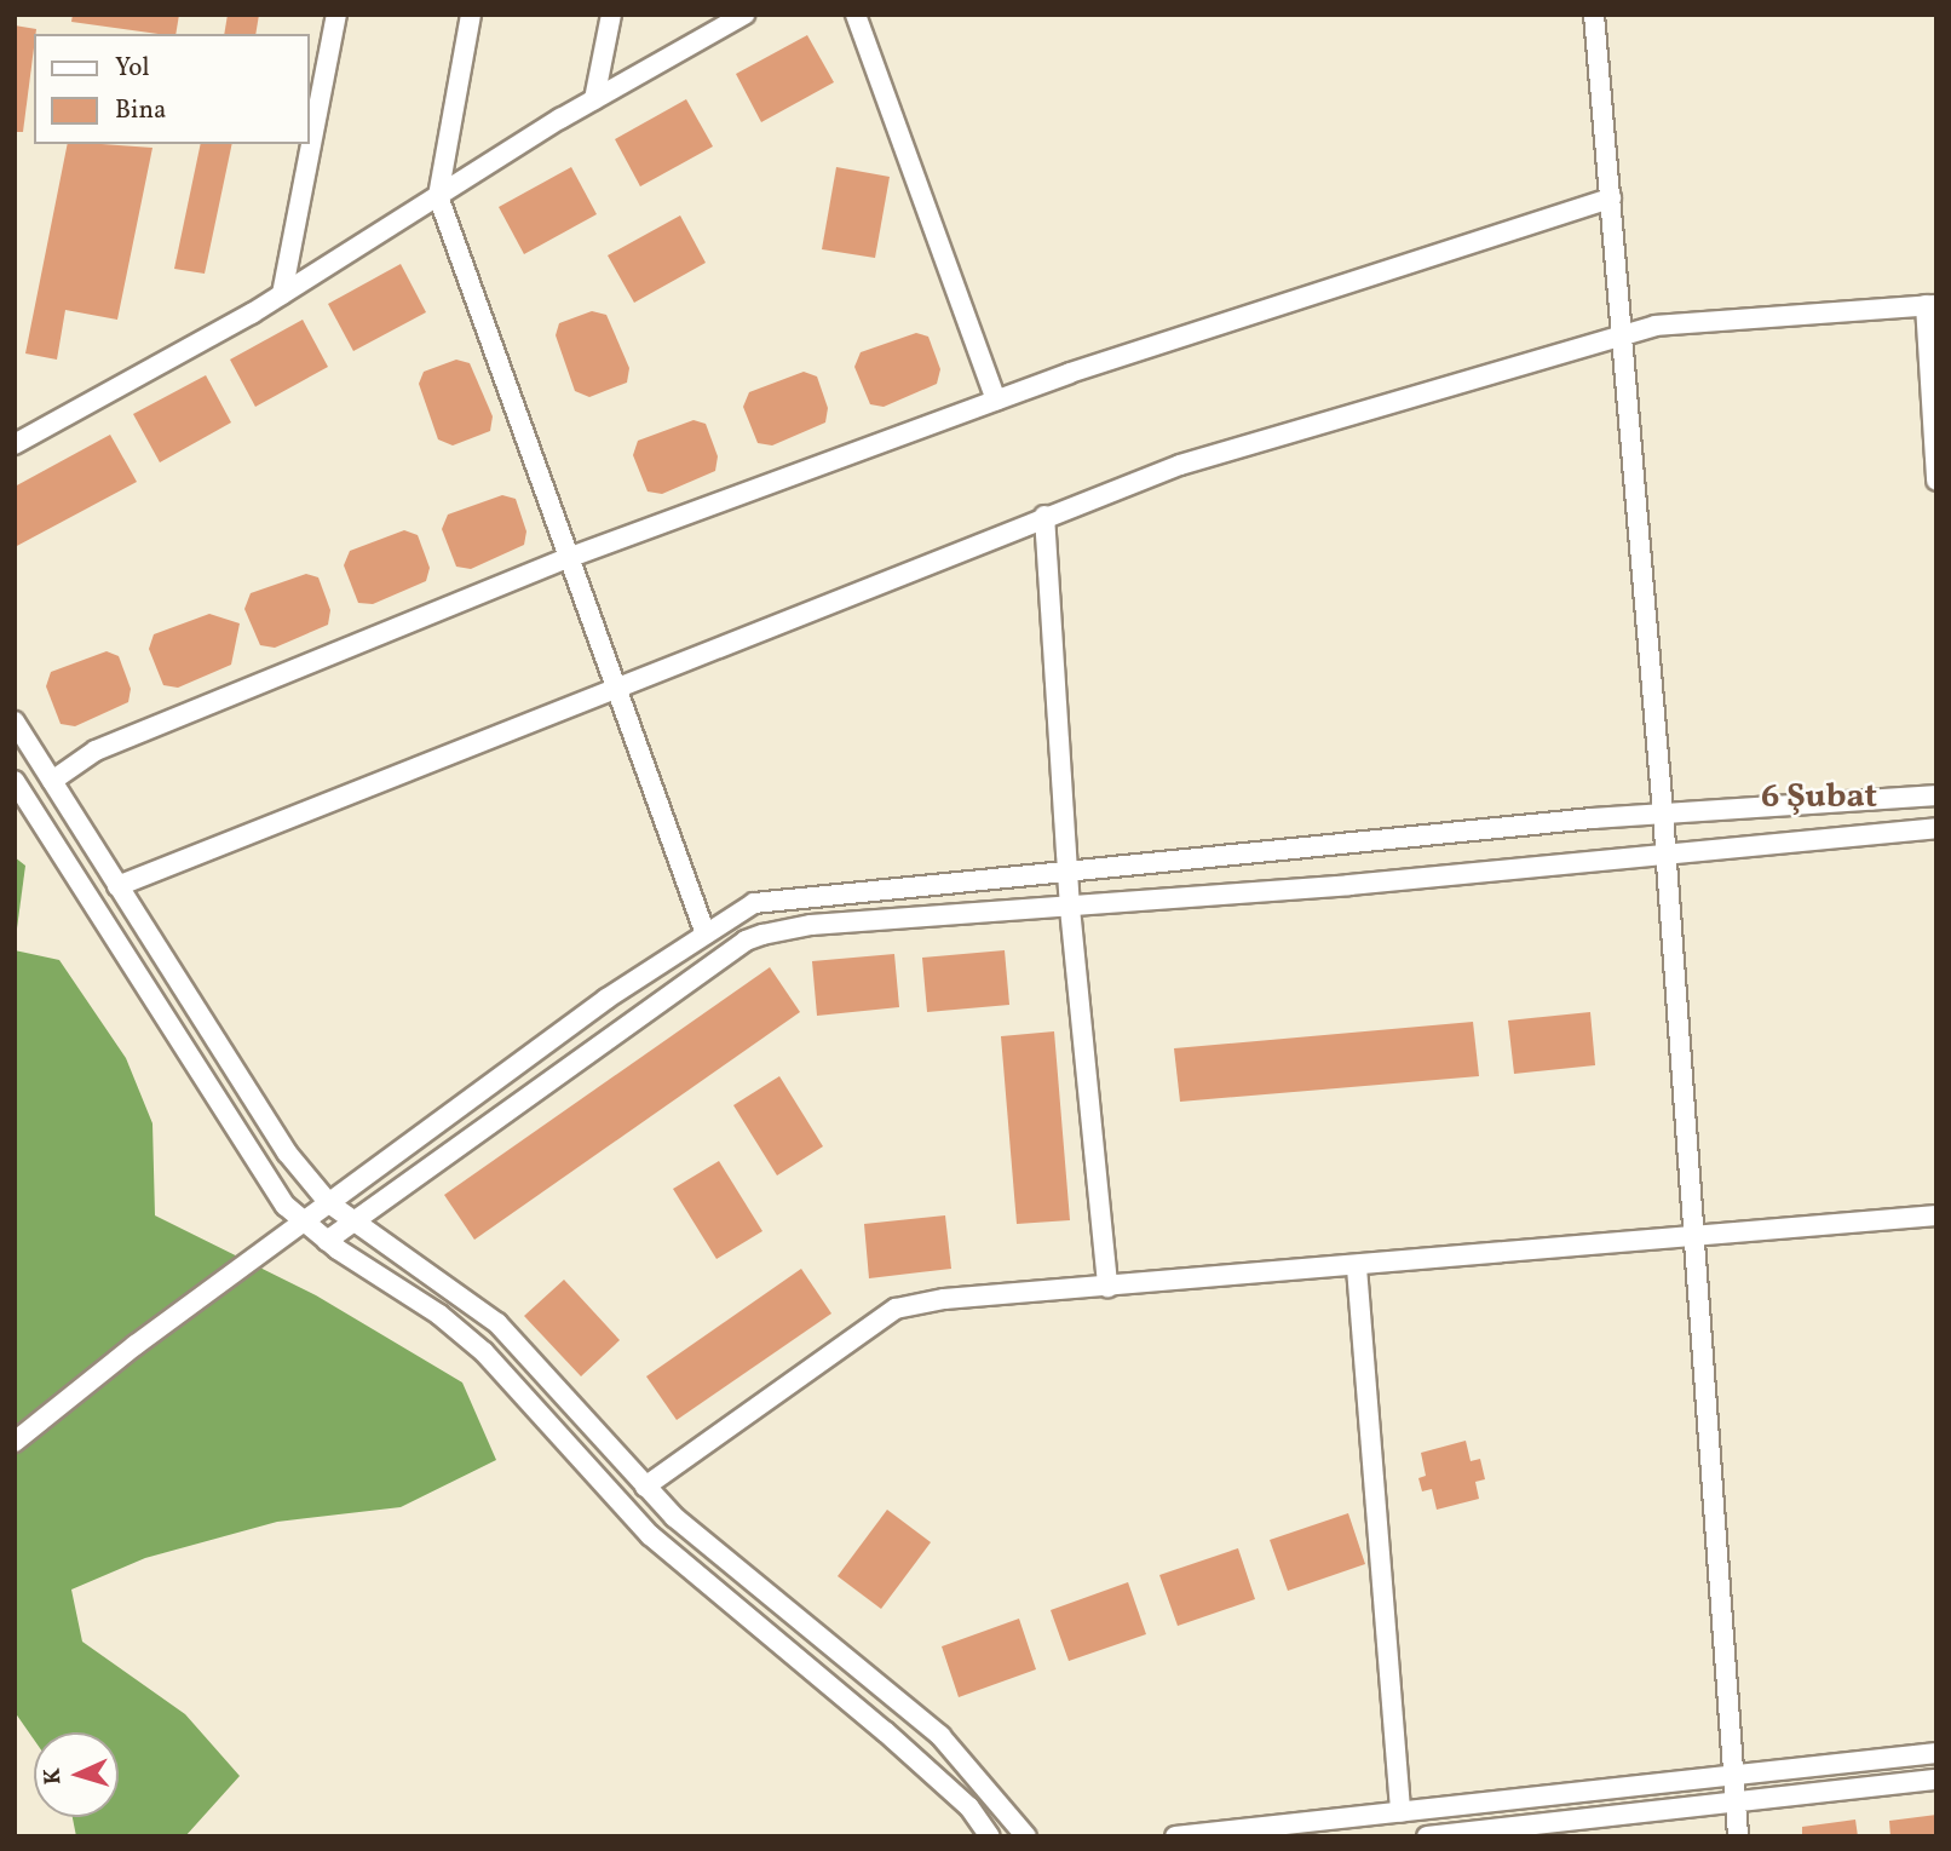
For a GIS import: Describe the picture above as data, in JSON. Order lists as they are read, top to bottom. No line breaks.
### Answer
{"districts":["6 Şubat"],"legend":["Yol","Bina"],"north":"left"}
